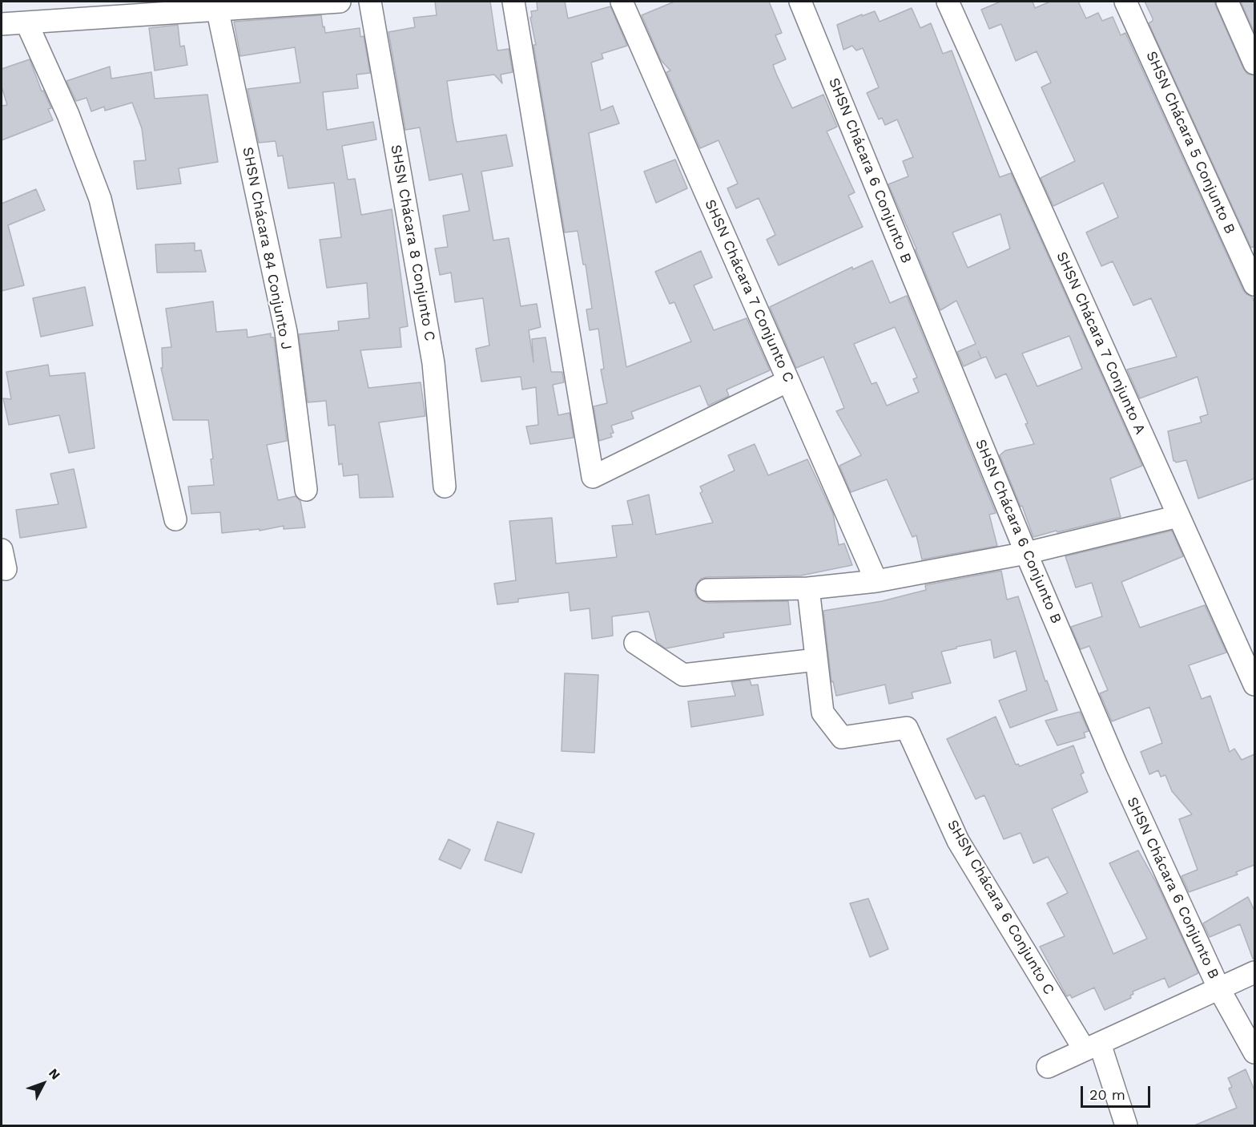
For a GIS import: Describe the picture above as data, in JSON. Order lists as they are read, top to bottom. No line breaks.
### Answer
{"streets":{"street":["SHSN Chácara 5 Conjunto B","SHSN Chácara 6 Conjunto B","SHSN Chácara 8 Conjunto C","SHSN Chácara 84 Conjunto J","SHSN Chácara 7 Conjunto C","SHSN Chácara 7 Conjunto A","SHSN Chácara 6 Conjunto C"]},"scale_bar":"20 m","north":"top right"}
